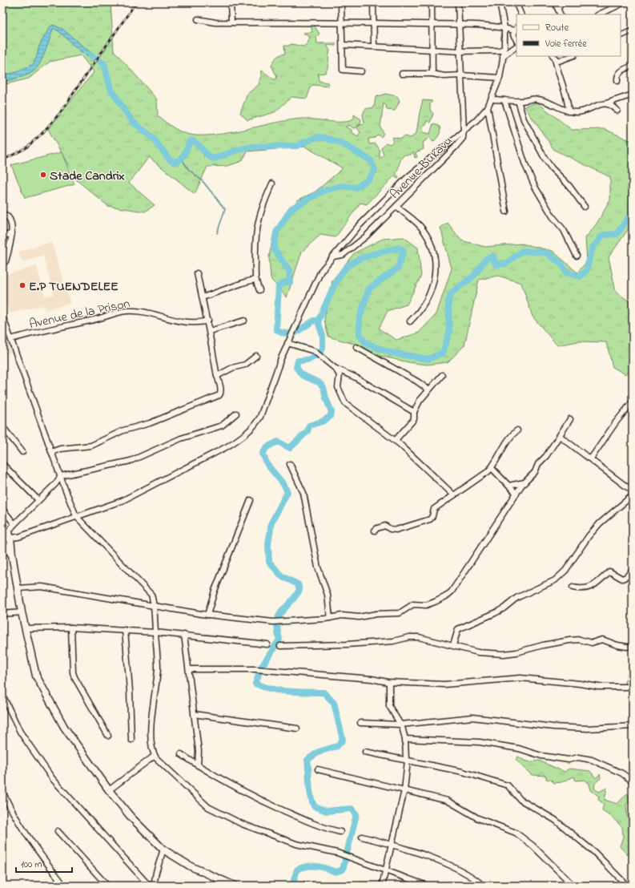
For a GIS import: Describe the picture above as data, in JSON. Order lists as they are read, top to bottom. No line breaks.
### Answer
{"streets":{"street":["Avenue Bukavu","Avenue de la Prison"]},"places":["Stade Candrix","E.P TUENDELEE"],"legend":["Route","Voie ferrée"],"scale_bar":"100 m"}
